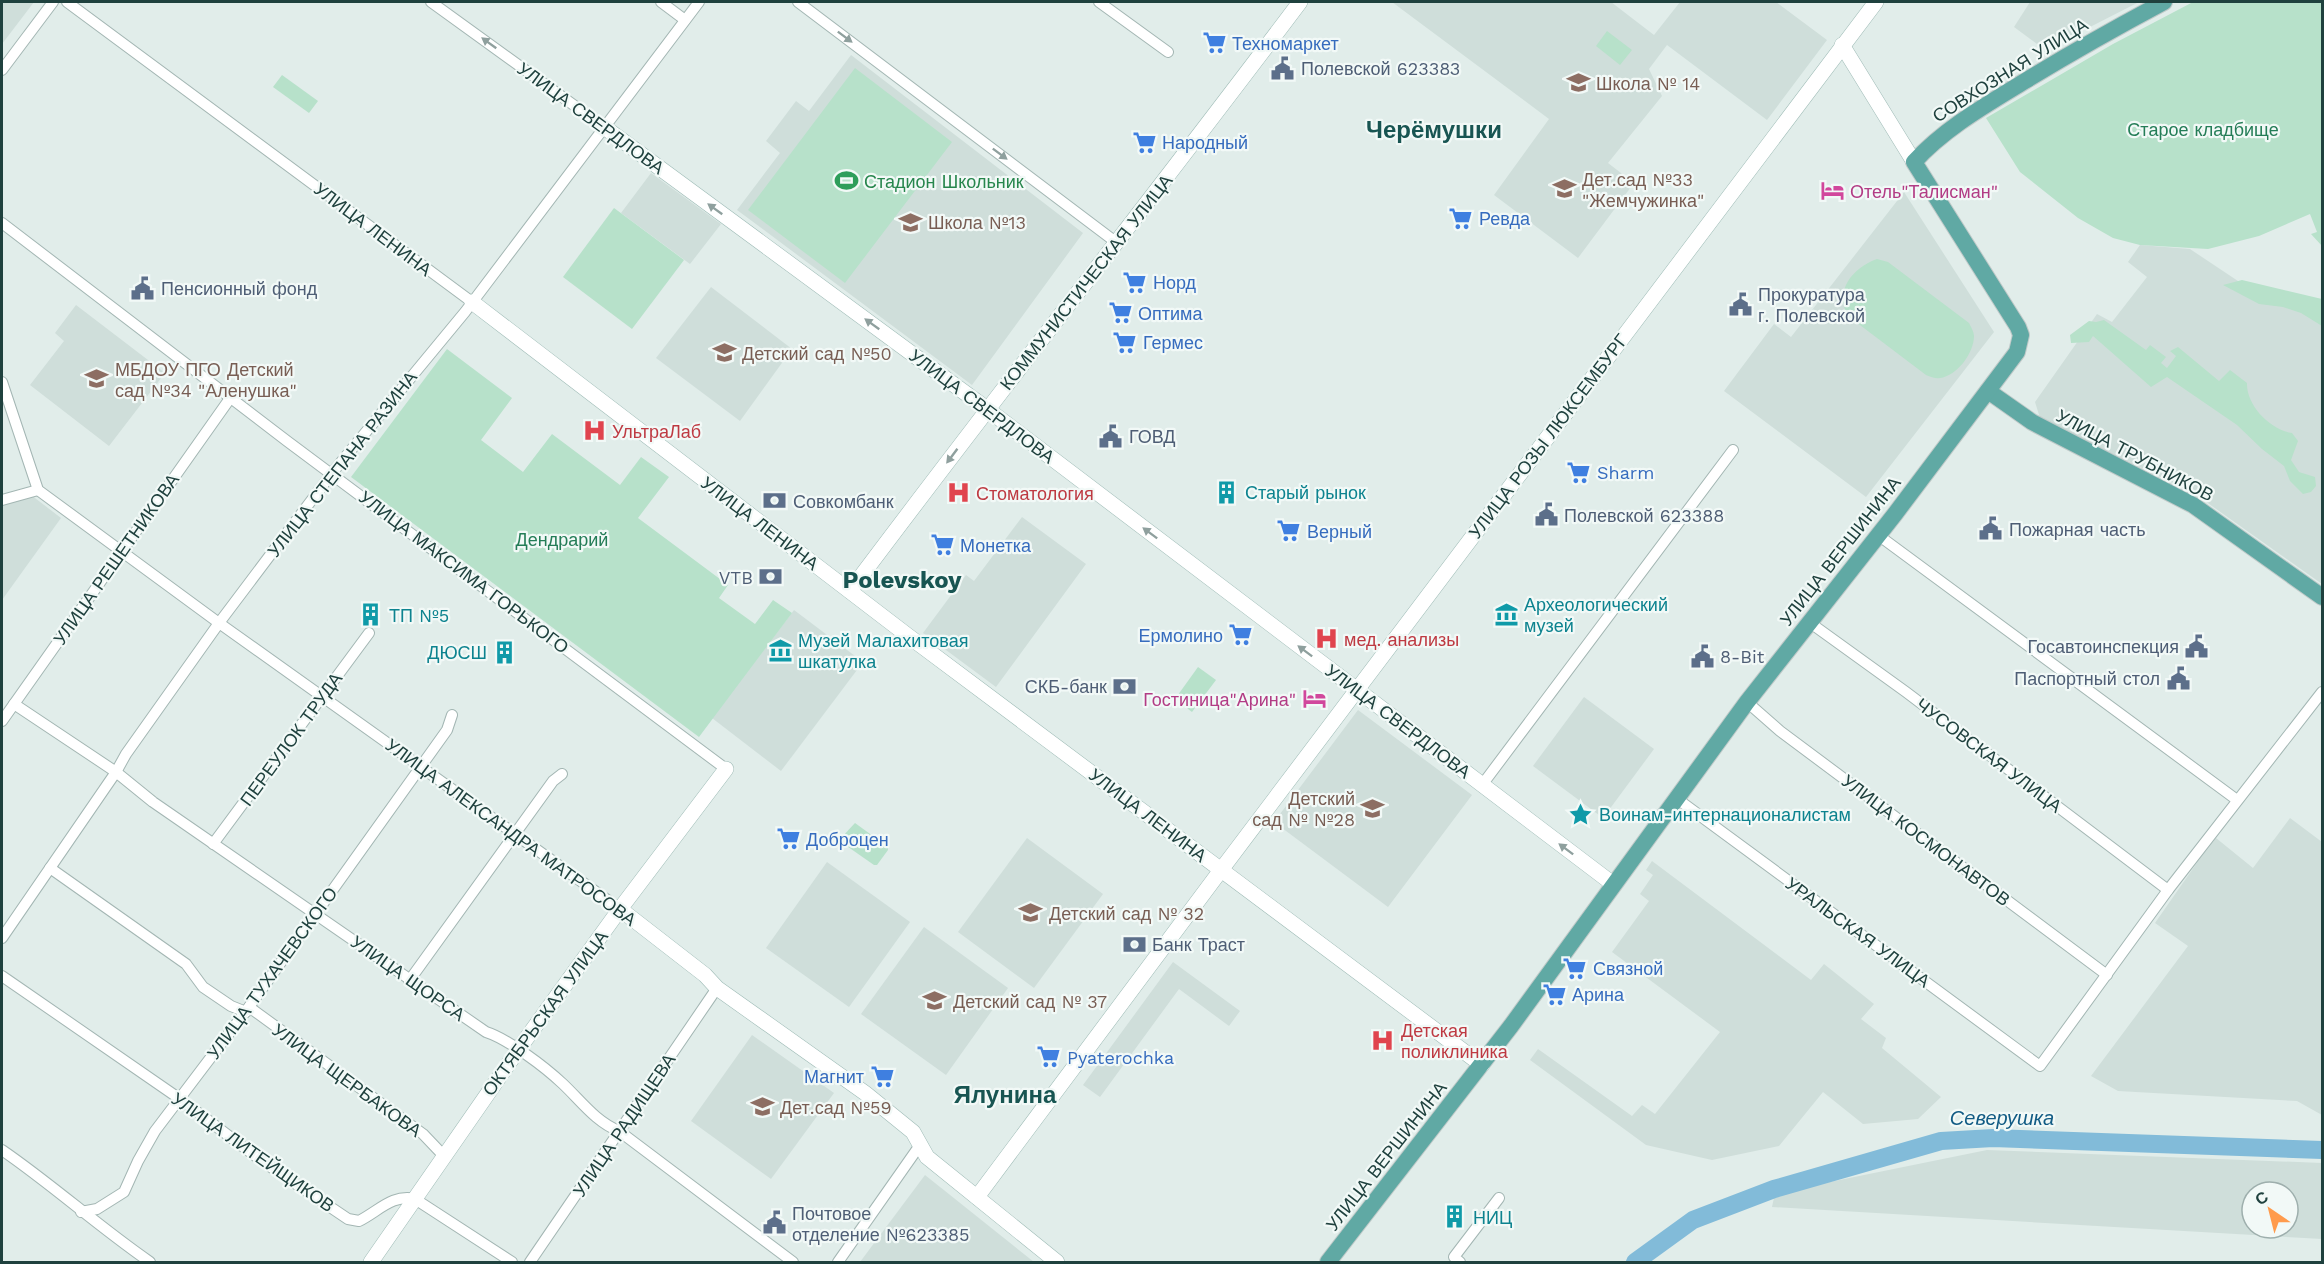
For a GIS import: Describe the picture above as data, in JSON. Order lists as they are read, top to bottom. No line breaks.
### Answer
{"streets":{"main road":["СОВХОЗНАЯ УЛИЦА","УЛИЦА ТРУБНИКОВ","УЛИЦА ВЕРШИНИНА"],"street":["УЛИЦА СВЕРДЛОВА","УЛИЦА ЛЕНИНА","КОММУНИСТИЧЕСКАЯ УЛИЦА","УЛИЦА РОЗЫ ЛЮКСЕМБУРГ","УЛИЦА СТЕПАНА РАЗИНА","УЛИЦА РЕШЕТНИКОВА","УЛИЦА МАКСИМА ГОРЬКОГО","ПЕРЕУЛОК ТРУДА","ЧУСОВСКАЯ УЛИЦА","УЛИЦА АЛЕКСАНДРА МАТРОСОВА","УЛИЦА КОСМОНАВТОВ","УРАЛЬСКАЯ УЛИЦА","УЛИЦА ТУХАЧЕВСКОГО","УЛИЦА ЩОРСА","ОКТЯБРЬСКАЯ УЛИЦА","УЛИЦА ЩЕРБАКОВА","УЛИЦА РАДИЩЕВА","УЛИЦА ЛИТЕЙЩИКОВ"]},"crossings":[["СОВХОЗНАЯ УЛИЦА","УЛИЦА ВЕРШИНИНА"],["УЛИЦА СВЕРДЛОВА","КОММУНИСТИЧЕСКАЯ УЛИЦА"],["УЛИЦА СВЕРДЛОВА","УЛИЦА РОЗЫ ЛЮКСЕМБУРГ"],["УЛИЦА СВЕРДЛОВА","УЛИЦА СТЕПАНА РАЗИНА"],["УЛИЦА СВЕРДЛОВА","УЛИЦА ВЕРШИНИНА"],["УЛИЦА ЛЕНИНА","КОММУНИСТИЧЕСКАЯ УЛИЦА"],["УЛИЦА ЛЕНИНА","УЛИЦА РОЗЫ ЛЮКСЕМБУРГ"],["УЛИЦА ЛЕНИНА","УЛИЦА СТЕПАНА РАЗИНА"],["УЛИЦА ЛЕНИНА","УЛИЦА ВЕРШИНИНА"],["УЛИЦА РОЗЫ ЛЮКСЕМБУРГ","УЛИЦА ВЕРШИНИНА"],["УЛИЦА РОЗЫ ЛЮКСЕМБУРГ","УЛИЦА АЛЕКСАНДРА МАТРОСОВА"],["УЛИЦА ТРУБНИКОВ","УЛИЦА ВЕРШИНИНА"],["УЛИЦА СТЕПАНА РАЗИНА","УЛИЦА МАКСИМА ГОРЬКОГО"],["УЛИЦА СТЕПАНА РАЗИНА","УЛИЦА АЛЕКСАНДРА МАТРОСОВА"],["УЛИЦА СТЕПАНА РАЗИНА","УЛИЦА ЩОРСА"],["УЛИЦА СТЕПАНА РАЗИНА","УЛИЦА ЩЕРБАКОВА"],["УЛИЦА ВЕРШИНИНА","ЧУСОВСКАЯ УЛИЦА"],["УЛИЦА ВЕРШИНИНА","УЛИЦА КОСМОНАВТОВ"],["УЛИЦА ВЕРШИНИНА","УРАЛЬСКАЯ УЛИЦА"],["УЛИЦА РЕШЕТНИКОВА","УЛИЦА МАКСИМА ГОРЬКОГО"],["УЛИЦА РЕШЕТНИКОВА","УЛИЦА АЛЕКСАНДРА МАТРОСОВА"],["УЛИЦА РЕШЕТНИКОВА","УЛИЦА ЩОРСА"],["УЛИЦА МАКСИМА ГОРЬКОГО","ОКТЯБРЬСКАЯ УЛИЦА"],["ПЕРЕУЛОК ТРУДА","УЛИЦА АЛЕКСАНДРА МАТРОСОВА"],["ПЕРЕУЛОК ТРУДА","УЛИЦА ЩОРСА"],["УЛИЦА АЛЕКСАНДРА МАТРОСОВА","УЛИЦА ТУХАЧЕВСКОГО"],["УЛИЦА АЛЕКСАНДРА МАТРОСОВА","ОКТЯБРЬСКАЯ УЛИЦА"],["УЛИЦА АЛЕКСАНДРА МАТРОСОВА","УЛИЦА РАДИЩЕВА"],["УЛИЦА КОСМОНАВТОВ","УРАЛЬСКАЯ УЛИЦА"],["УЛИЦА ТУХАЧЕВСКОГО","УЛИЦА ЩОРСА"],["УЛИЦА ТУХАЧЕВСКОГО","УЛИЦА ЩЕРБАКОВА"],["УЛИЦА ТУХАЧЕВСКОГО","УЛИЦА ЛИТЕЙЩИКОВ"],["УЛИЦА ЩОРСА","ОКТЯБРЬСКАЯ УЛИЦА"],["УЛИЦА ЩОРСА","УЛИЦА РАДИЩЕВА"],["ОКТЯБРЬСКАЯ УЛИЦА","УЛИЦА ЩЕРБАКОВА"],["ОКТЯБРЬСКАЯ УЛИЦА","УЛИЦА ЛИТЕЙЩИКОВ"]],"one_way":["УЛИЦА СВЕРДЛОВА"],"districts":["Черёмушки","Polevskoy","Ялунина"],"water":["Северушка"],"parks":["Старое кладбище","Дендрарий"],"places":{"supermarket":["Техномаркет","Народный","Ревда","Норд","Оптима","Гермес","Sharm","Верный","Монетка","Ермолино","Доброцен","Связной","Арина","Pyaterochka","Магнит"],"public building":["Полевской 623383","Пенсионный фонд","Прокуратура г. Полевской","ГОВД","Полевской 623388","Пожарная часть","Госавтоинспекция","8-Bit","Паспортный стол","Почтовое отделение №623385"],"school or university":["Школа № 14","Дет.сад №33 \"Жемчужинка\"","Школа №13","Детский сад №50","МБДОУ ПГО Детский сад №34 \"Аленушка\"","Детский сад № №28","Детский сад № 32","Детский сад № 37","Дет.сад №59"],"sports":["Стадион Школьник"],"hotel":["Отель\"Талисман\"","Гостиница\"Арина\""],"hospital":["УльтраЛаб","Стоматология","мед. анализы","Детская поликлиника"],"building":["Старый рынок","ТП №5","ДЮСШ","НИЦ"],"bank":["Совкомбанк","VTB","СКБ-банк","Банк Траст"],"museum":["Археологический музей","Музей Малахитовая шкатулка"],"place":["Воинам-интернационалистам"]},"north":"top left"}
